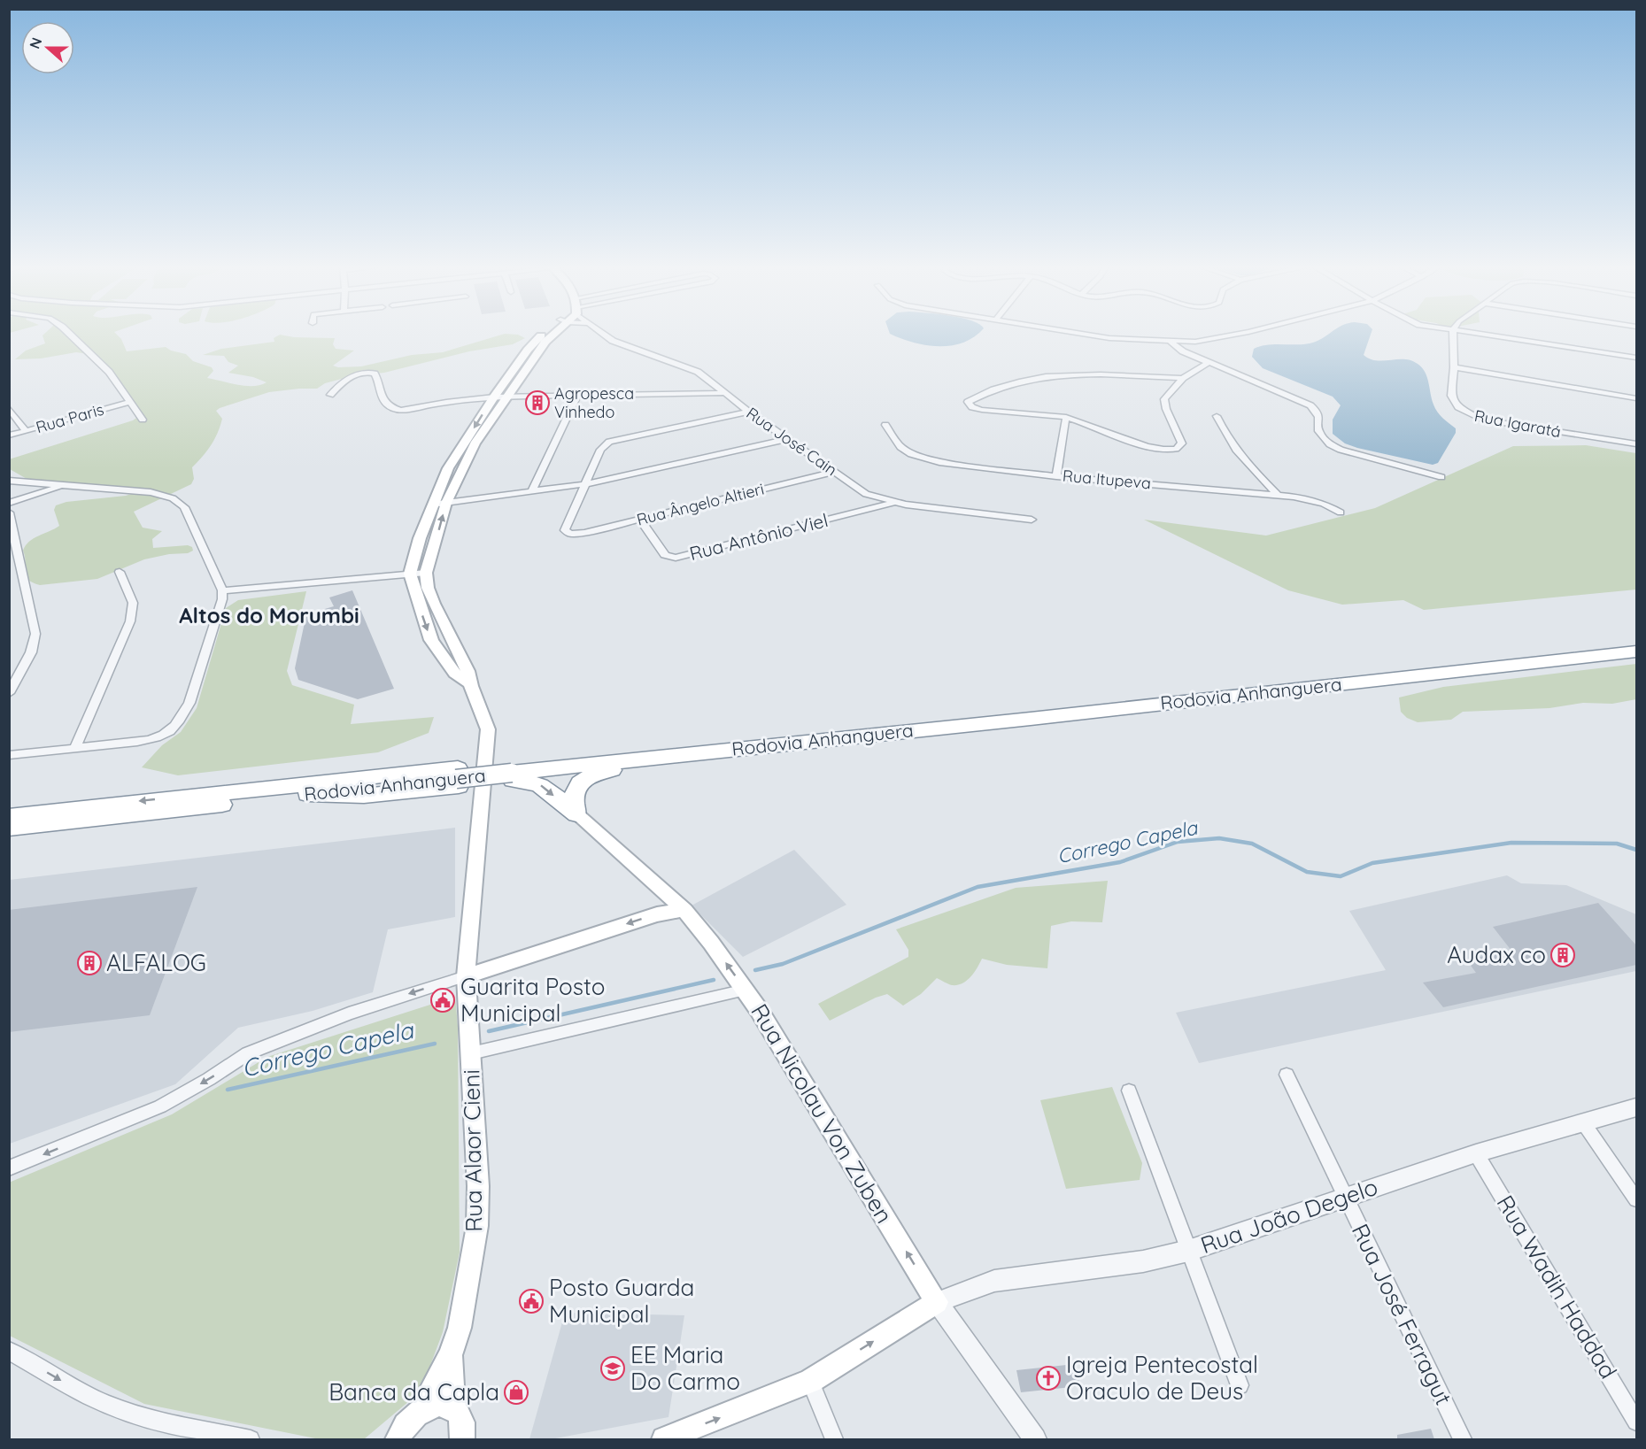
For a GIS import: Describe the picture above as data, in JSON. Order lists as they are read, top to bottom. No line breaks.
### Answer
{"streets":{"highway":["Rodovia Anhanguera"],"main road":["Rua Nicolau Von Zuben","Rua Alaor Cieni"],"street":["Rua Paris","Rua Igaratá","Rua José Cain","Rua Itupeva","Rua Ângelo Altieri","Rua Antônio Viel","Rua João Degelo","Rua Wadih Haddad","Rua José Ferragut"]},"crossings":[["Rua José Cain","Rua Ângelo Altieri"],["Rua José Cain","Rua Antônio Viel"],["Rua Ângelo Altieri","Rua Antônio Viel"],["Rua Nicolau Von Zuben","Rua João Degelo"],["Rua João Degelo","Rua Wadih Haddad"],["Rua João Degelo","Rua José Ferragut"]],"one_way":["Rua Nicolau Von Zuben"],"districts":["Altos do Morumbi"],"water":["Corrego Capela"],"places":{"building":["Agropesca Vinhedo","Audax co","ALFALOG"],"public building":["Guarita Posto Municipal","Posto Guarda Municipal"],"school or university":["EE Maria Do Carmo"],"church":["Igreja Pentecostal Oraculo de Deus"],"shop":["Banca da Capla"]},"north":"left"}
